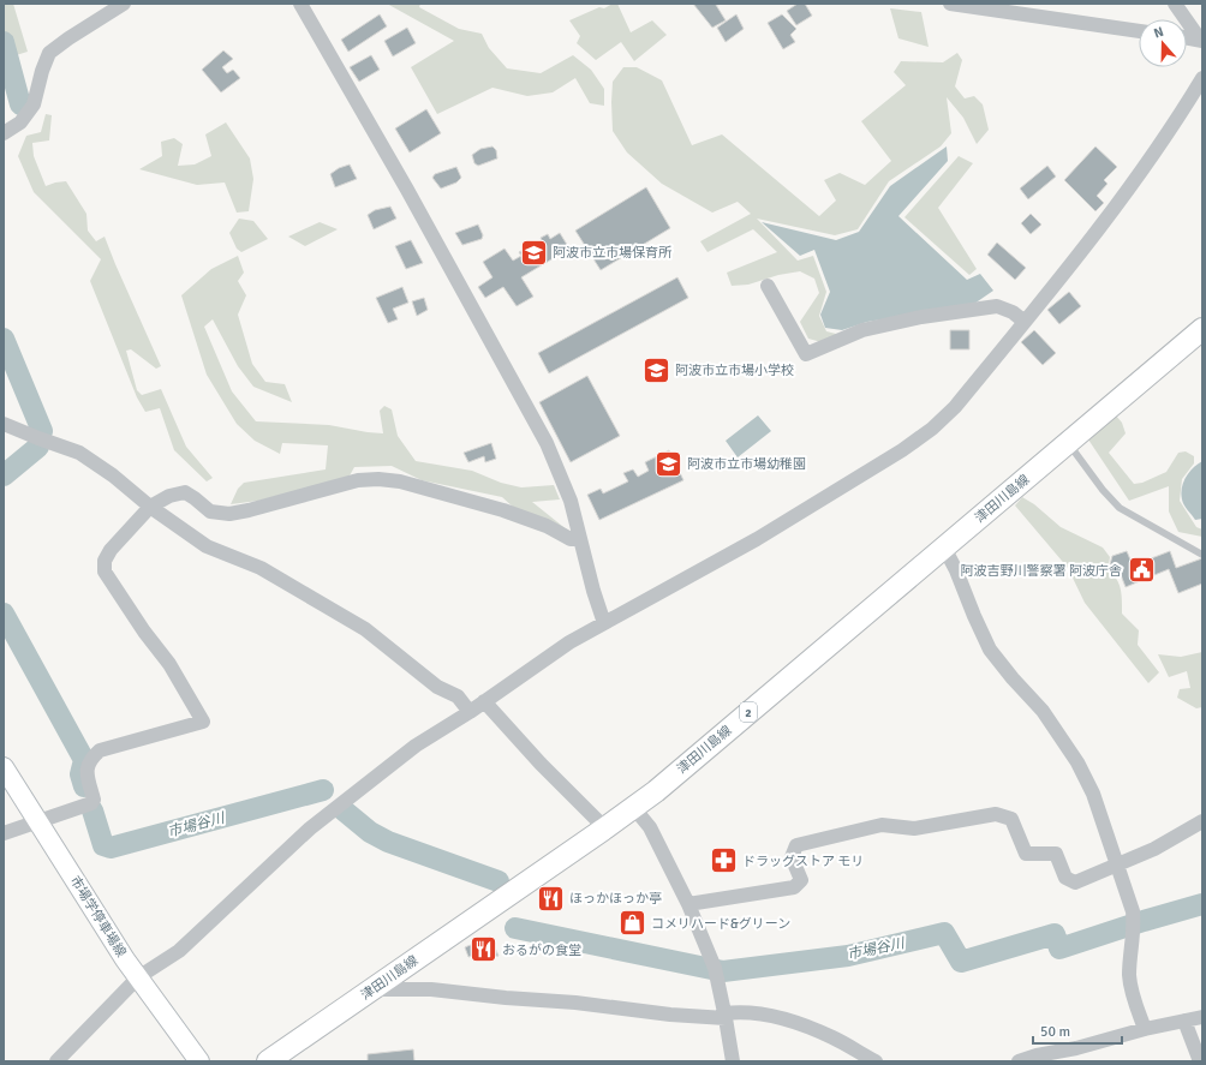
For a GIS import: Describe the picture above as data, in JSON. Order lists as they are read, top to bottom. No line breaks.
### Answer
{"streets":{"main road":["津田川島線","2","市場学停車場線"]},"water":["市場谷川"],"places":{"school or university":["阿波市立市場保育所","阿波市立市場小学校","阿波市立市場幼稚園"],"public building":["阿波吉野川警察署 阿波庁舎"],"pharmacy":["ドラッグストア モリ"],"restaurant":["ほっかほっか亭","おるがの食堂"],"shop":["コメリハード&グリーン"]},"scale_bar":"50 m","north":"top"}
